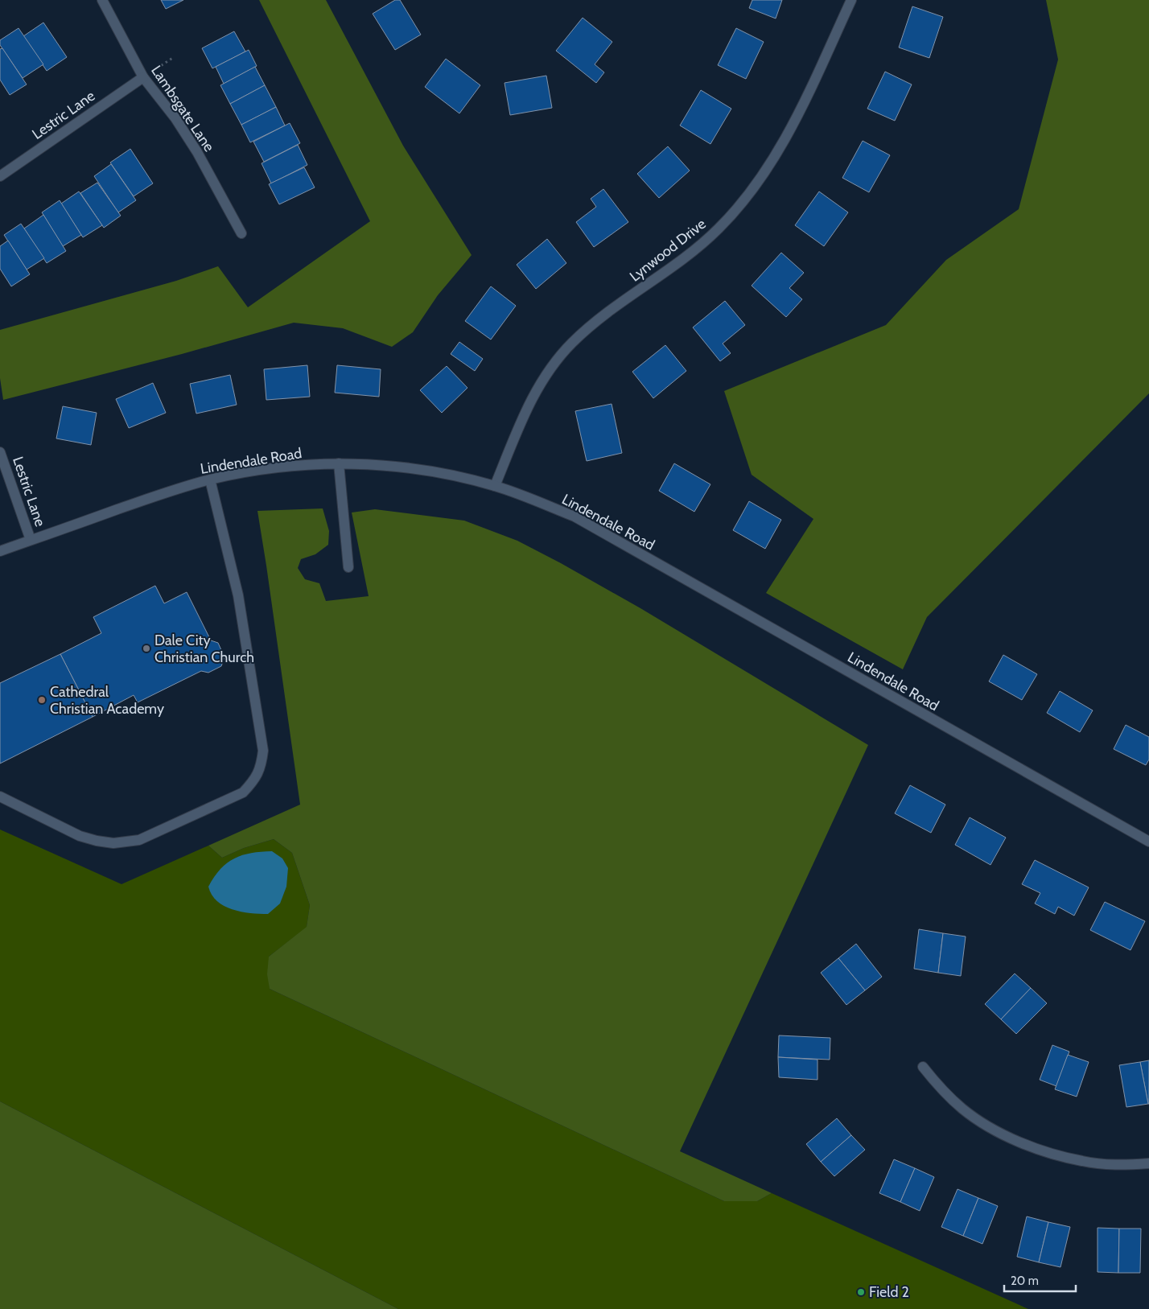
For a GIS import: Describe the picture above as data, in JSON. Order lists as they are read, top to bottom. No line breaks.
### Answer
{"streets":{"street":["Lambsgate Lane","Lestric Lane","Lynwood Drive","Lindendale Road"]},"crossings":[["Lambsgate Lane","Lestric Lane"],["Lestric Lane","Lindendale Road"],["Lynwood Drive","Lindendale Road"]],"places":["Dale City Christian Church","Cathedral Christian Academy","Field 2"],"scale_bar":"20 m"}
